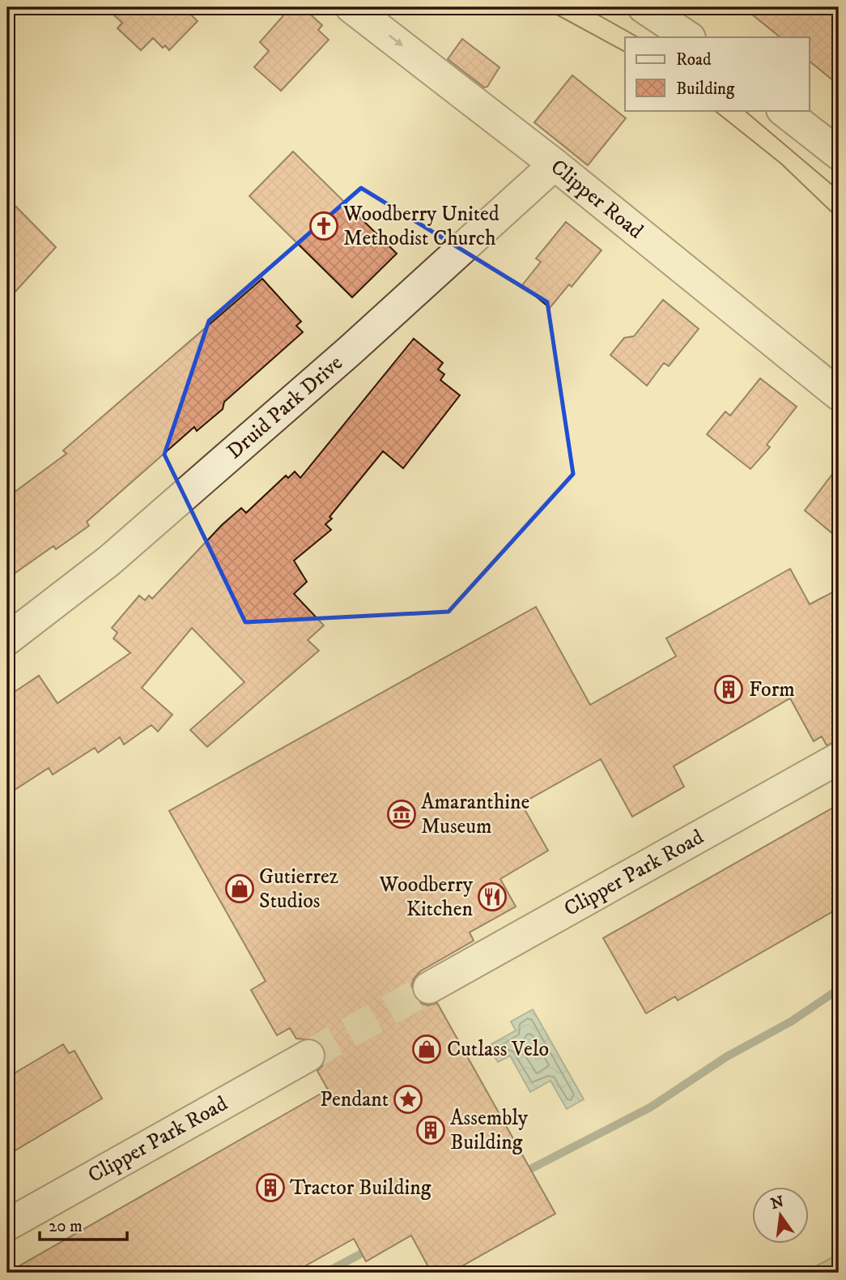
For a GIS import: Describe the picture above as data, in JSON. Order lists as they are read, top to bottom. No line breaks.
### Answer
{"streets":{"street":["Clipper Road","Druid Park Drive","Clipper Park Road"]},"crossings":[["Clipper Road","Druid Park Drive"]],"one_way":["Clipper Road"],"places":{"church":["Woodberry United Methodist Church"],"building":["Form","Assembly Building","Tractor Building"],"museum":["Amaranthine Museum"],"shop":["Gutierrez Studios","Cutlass Velo"],"restaurant":["Woodberry Kitchen"],"place":["Pendant"]},"legend":["Road","Building"],"scale_bar":"20 m","north":"top"}
